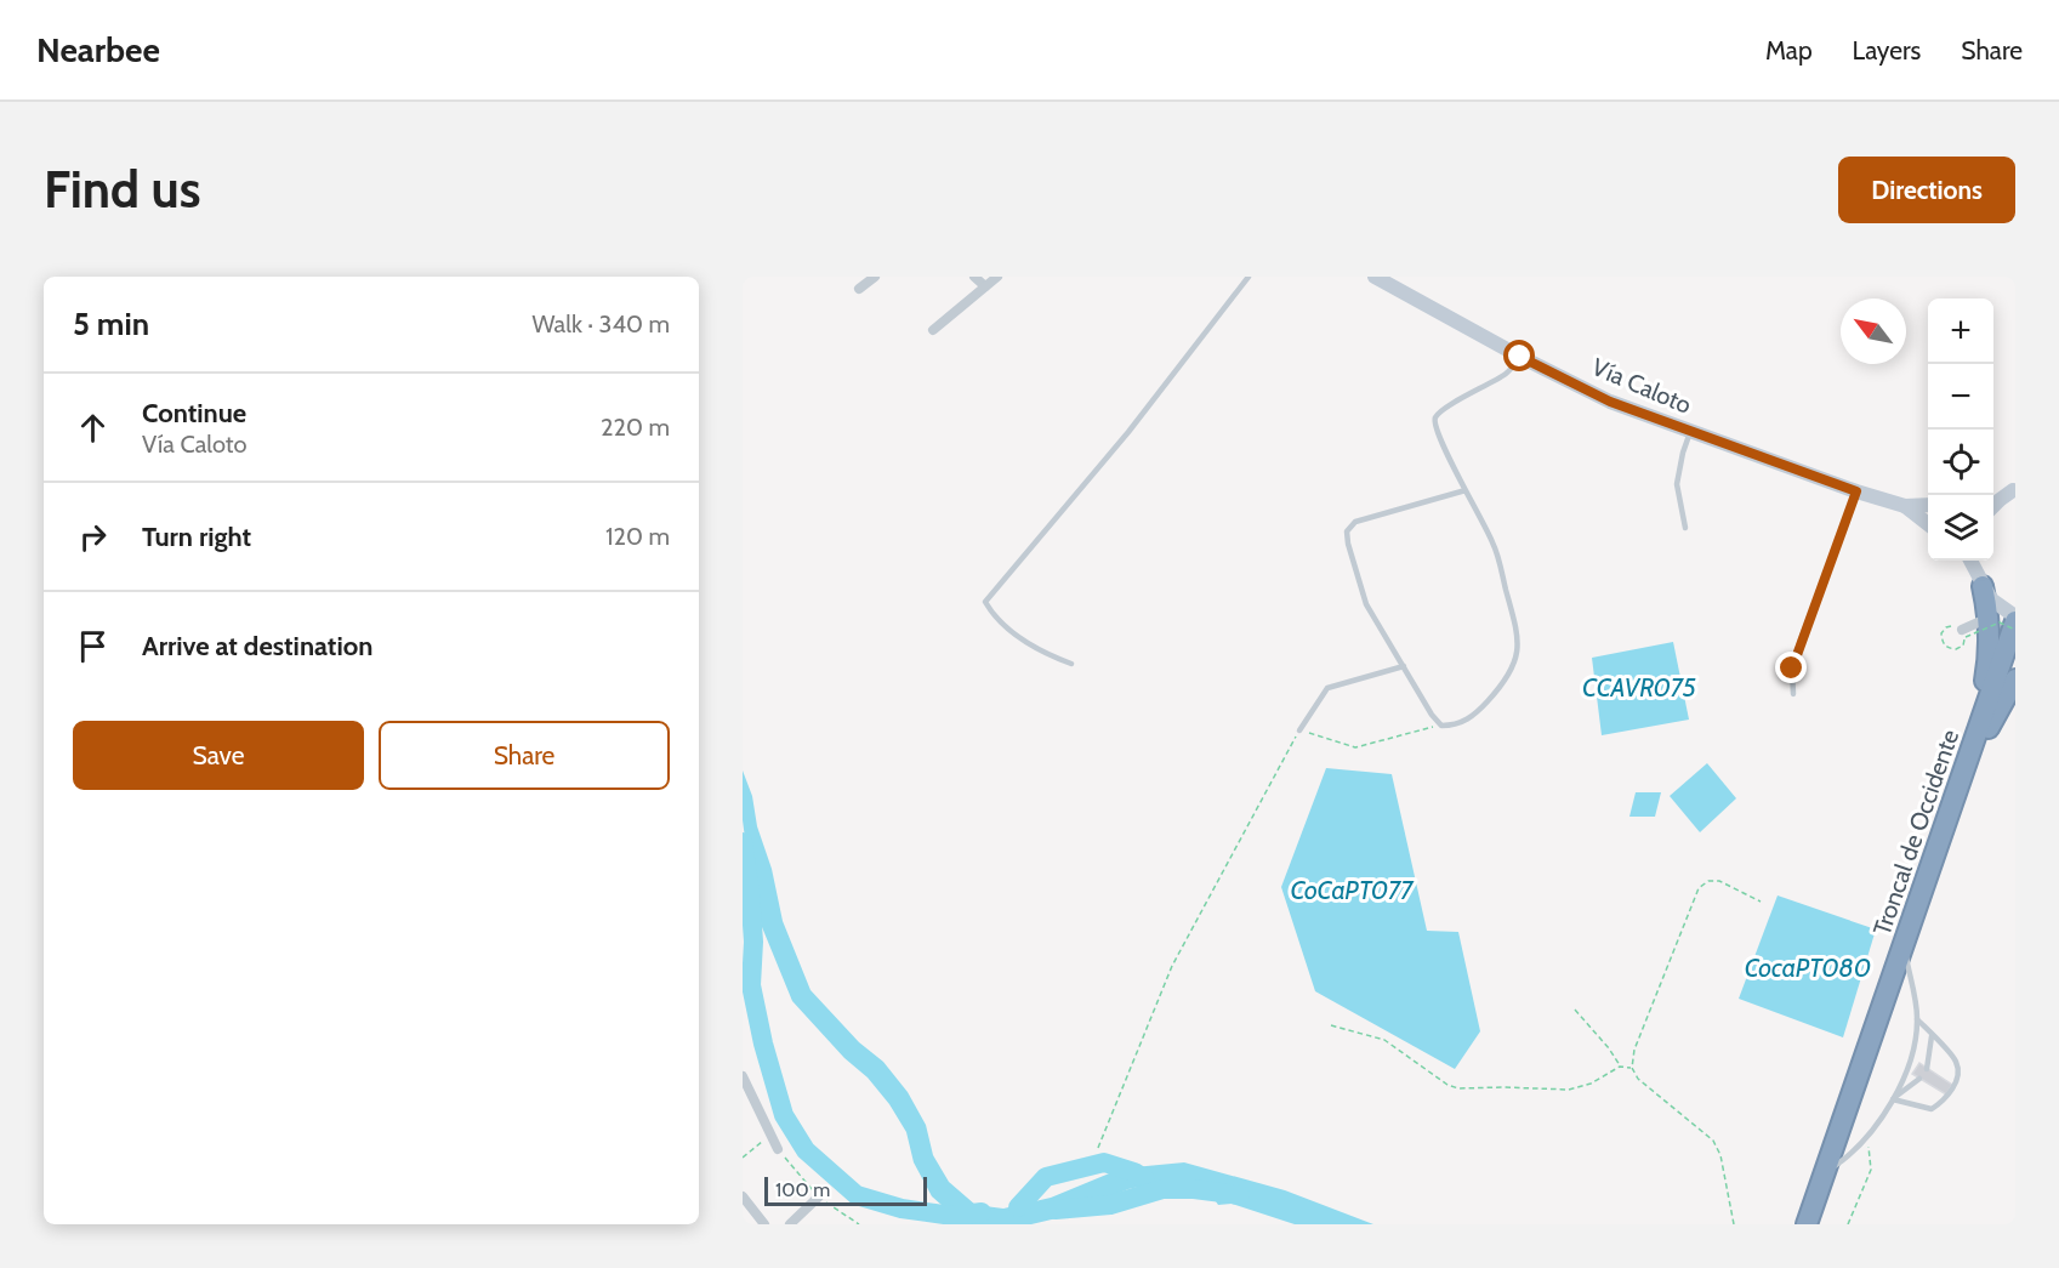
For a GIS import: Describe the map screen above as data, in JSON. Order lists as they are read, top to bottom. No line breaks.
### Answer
{"streets":{"highway":["Troncal de Occidente"],"street":["Vía Caloto"]},"water":["CCAVR075","CoCaPT077","CocaPT080"],"scale_bar":"100 m","north":"top left","page":{"header":"Nearbee","nav":["Map","Layers","Share"],"buttons":["Directions",["Save","Share"]],"title":"Find us","heading":["5 min","Walk · 340 m"],"map_buttons":["+","−"],"list":[["Continue","Vía Caloto","220 m"],["Turn right","120 m"],"Arrive at destination"],"scale":"100 m"}}
